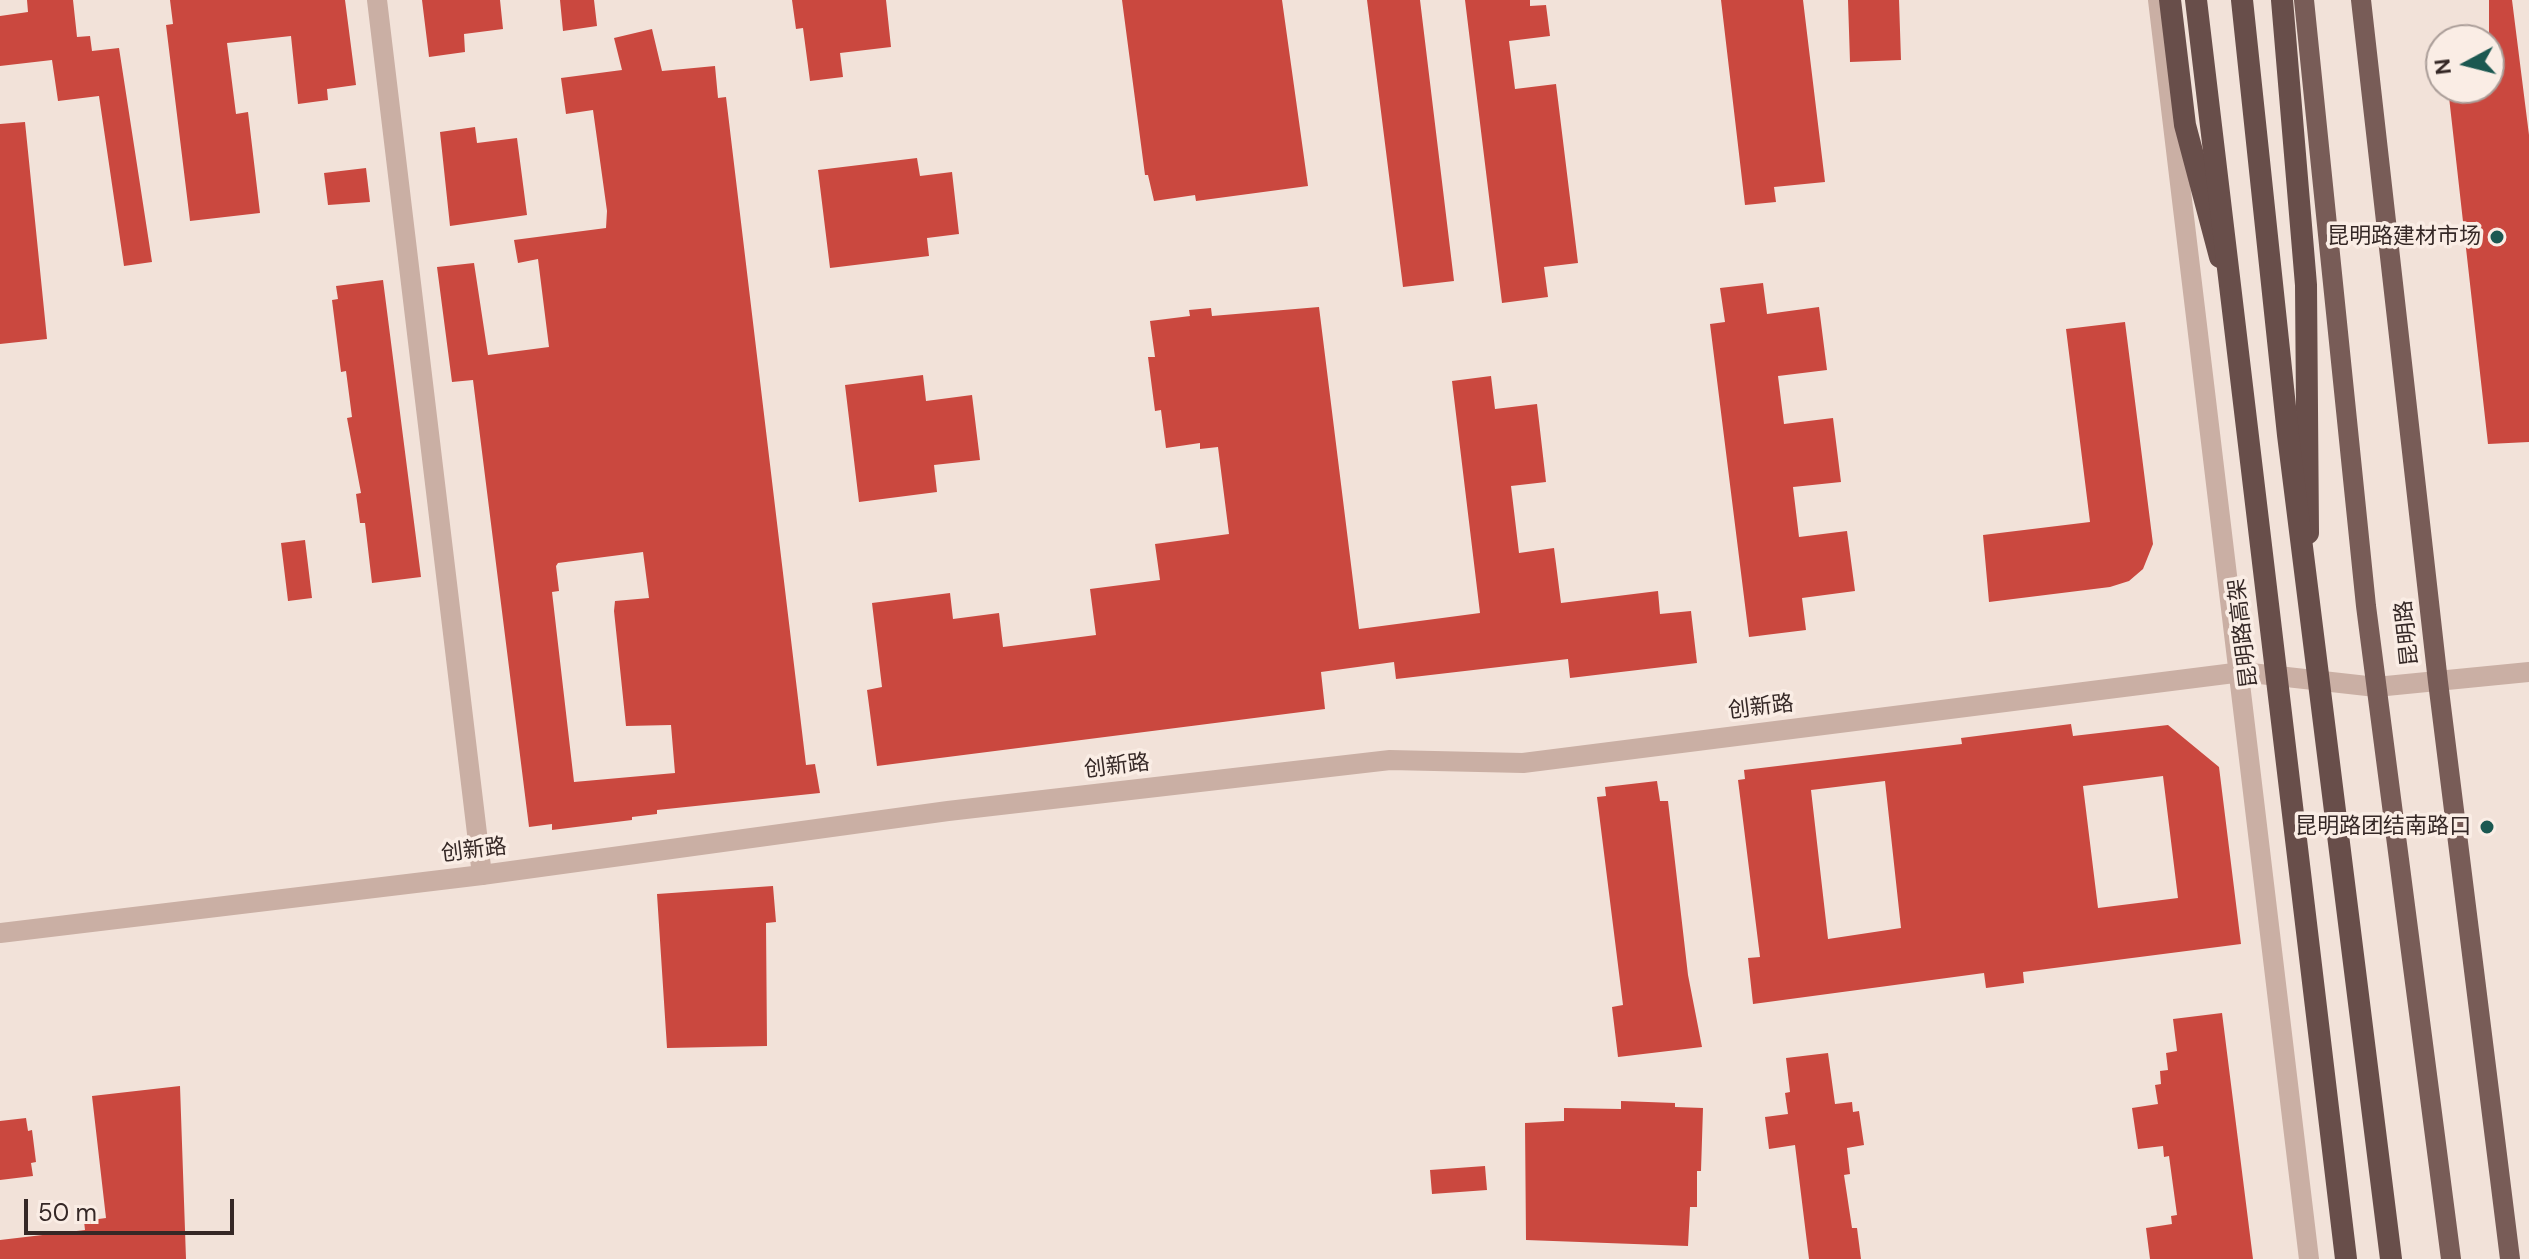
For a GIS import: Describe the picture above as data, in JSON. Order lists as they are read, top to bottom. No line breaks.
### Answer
{"streets":{"highway":["昆明路高架"],"main road":["昆明路"],"street":["创新路"]},"crossings":[["昆明路","创新路"]],"places":["昆明路建材市场","昆明路团结南路口"],"scale_bar":"50 m","north":"left"}
